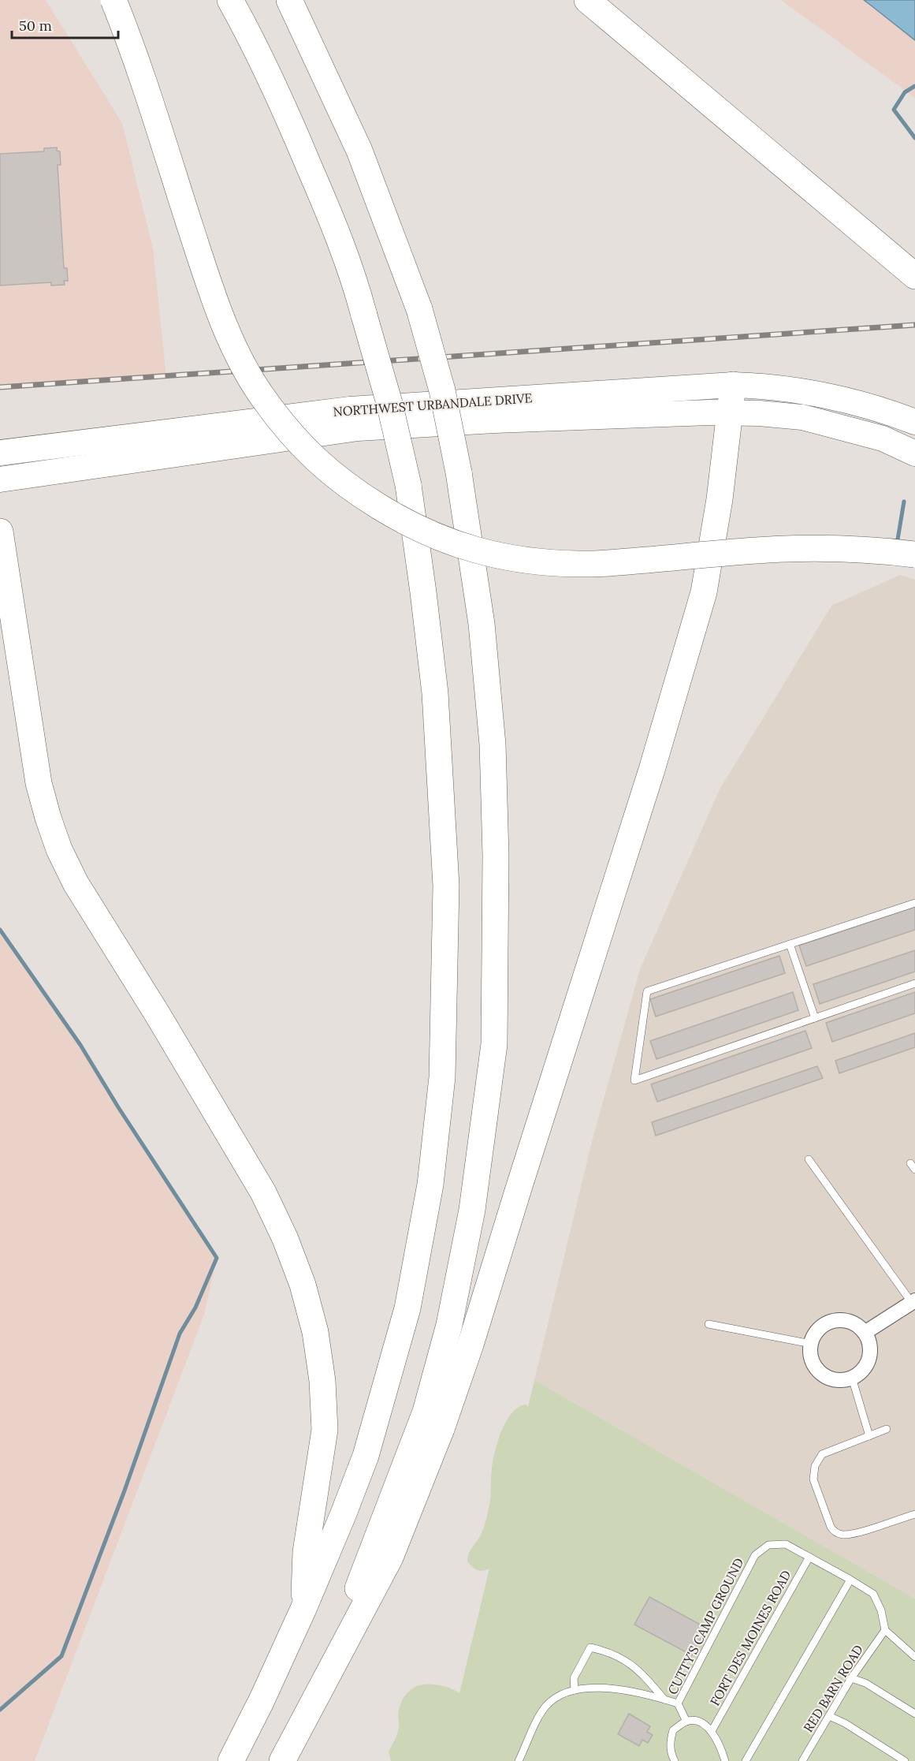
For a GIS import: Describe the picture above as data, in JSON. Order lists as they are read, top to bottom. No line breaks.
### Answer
{"streets":{"highway":["NORTHWEST URBANDALE DRIVE"],"lane":["CUTTY'S CAMP GROUND","FORT DES MOINES ROAD","RED BARN ROAD"]},"crossings":[["CUTTY'S CAMP GROUND","FORT DES MOINES ROAD"],["CUTTY'S CAMP GROUND","RED BARN ROAD"]],"scale_bar":"50 m"}
